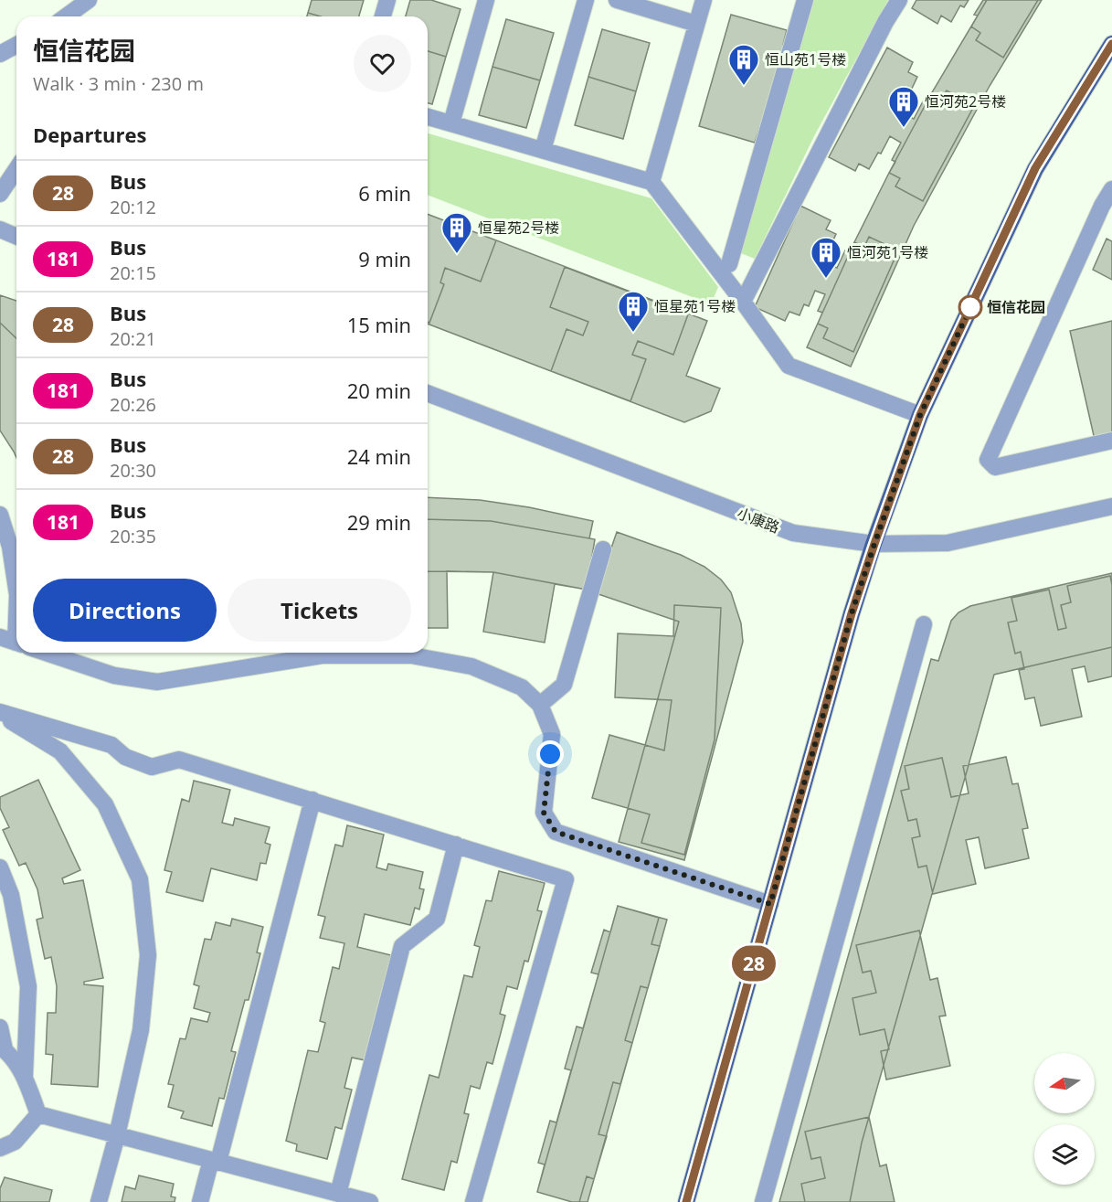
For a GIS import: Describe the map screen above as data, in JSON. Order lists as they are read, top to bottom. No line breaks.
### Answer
{"streets":{"street":["小康路"]},"places":{"building":["恒山苑1号楼","恒河苑2号楼","恒星苑2号楼","恒河苑1号楼","恒星苑1号楼"],"other":["恒信花园"]},"lines":["bus line 28"],"north":"left","page":{"on_map":"28","heading":[["恒信花园","Walk · 3 min · 230 m"],"Departures"],"list":[{"mark":"28","name":"Bus","note":"20:12","value":"6 min"},{"mark":"181","name":"Bus","note":"20:15","value":"9 min"},{"mark":"28","name":"Bus","note":"20:21","value":"15 min"},{"mark":"181","name":"Bus","note":"20:26","value":"20 min"},{"mark":"28","name":"Bus","note":"20:30","value":"24 min"},{"mark":"181","name":"Bus","note":"20:35","value":"29 min"}],"buttons":["Directions","Tickets"]}}
